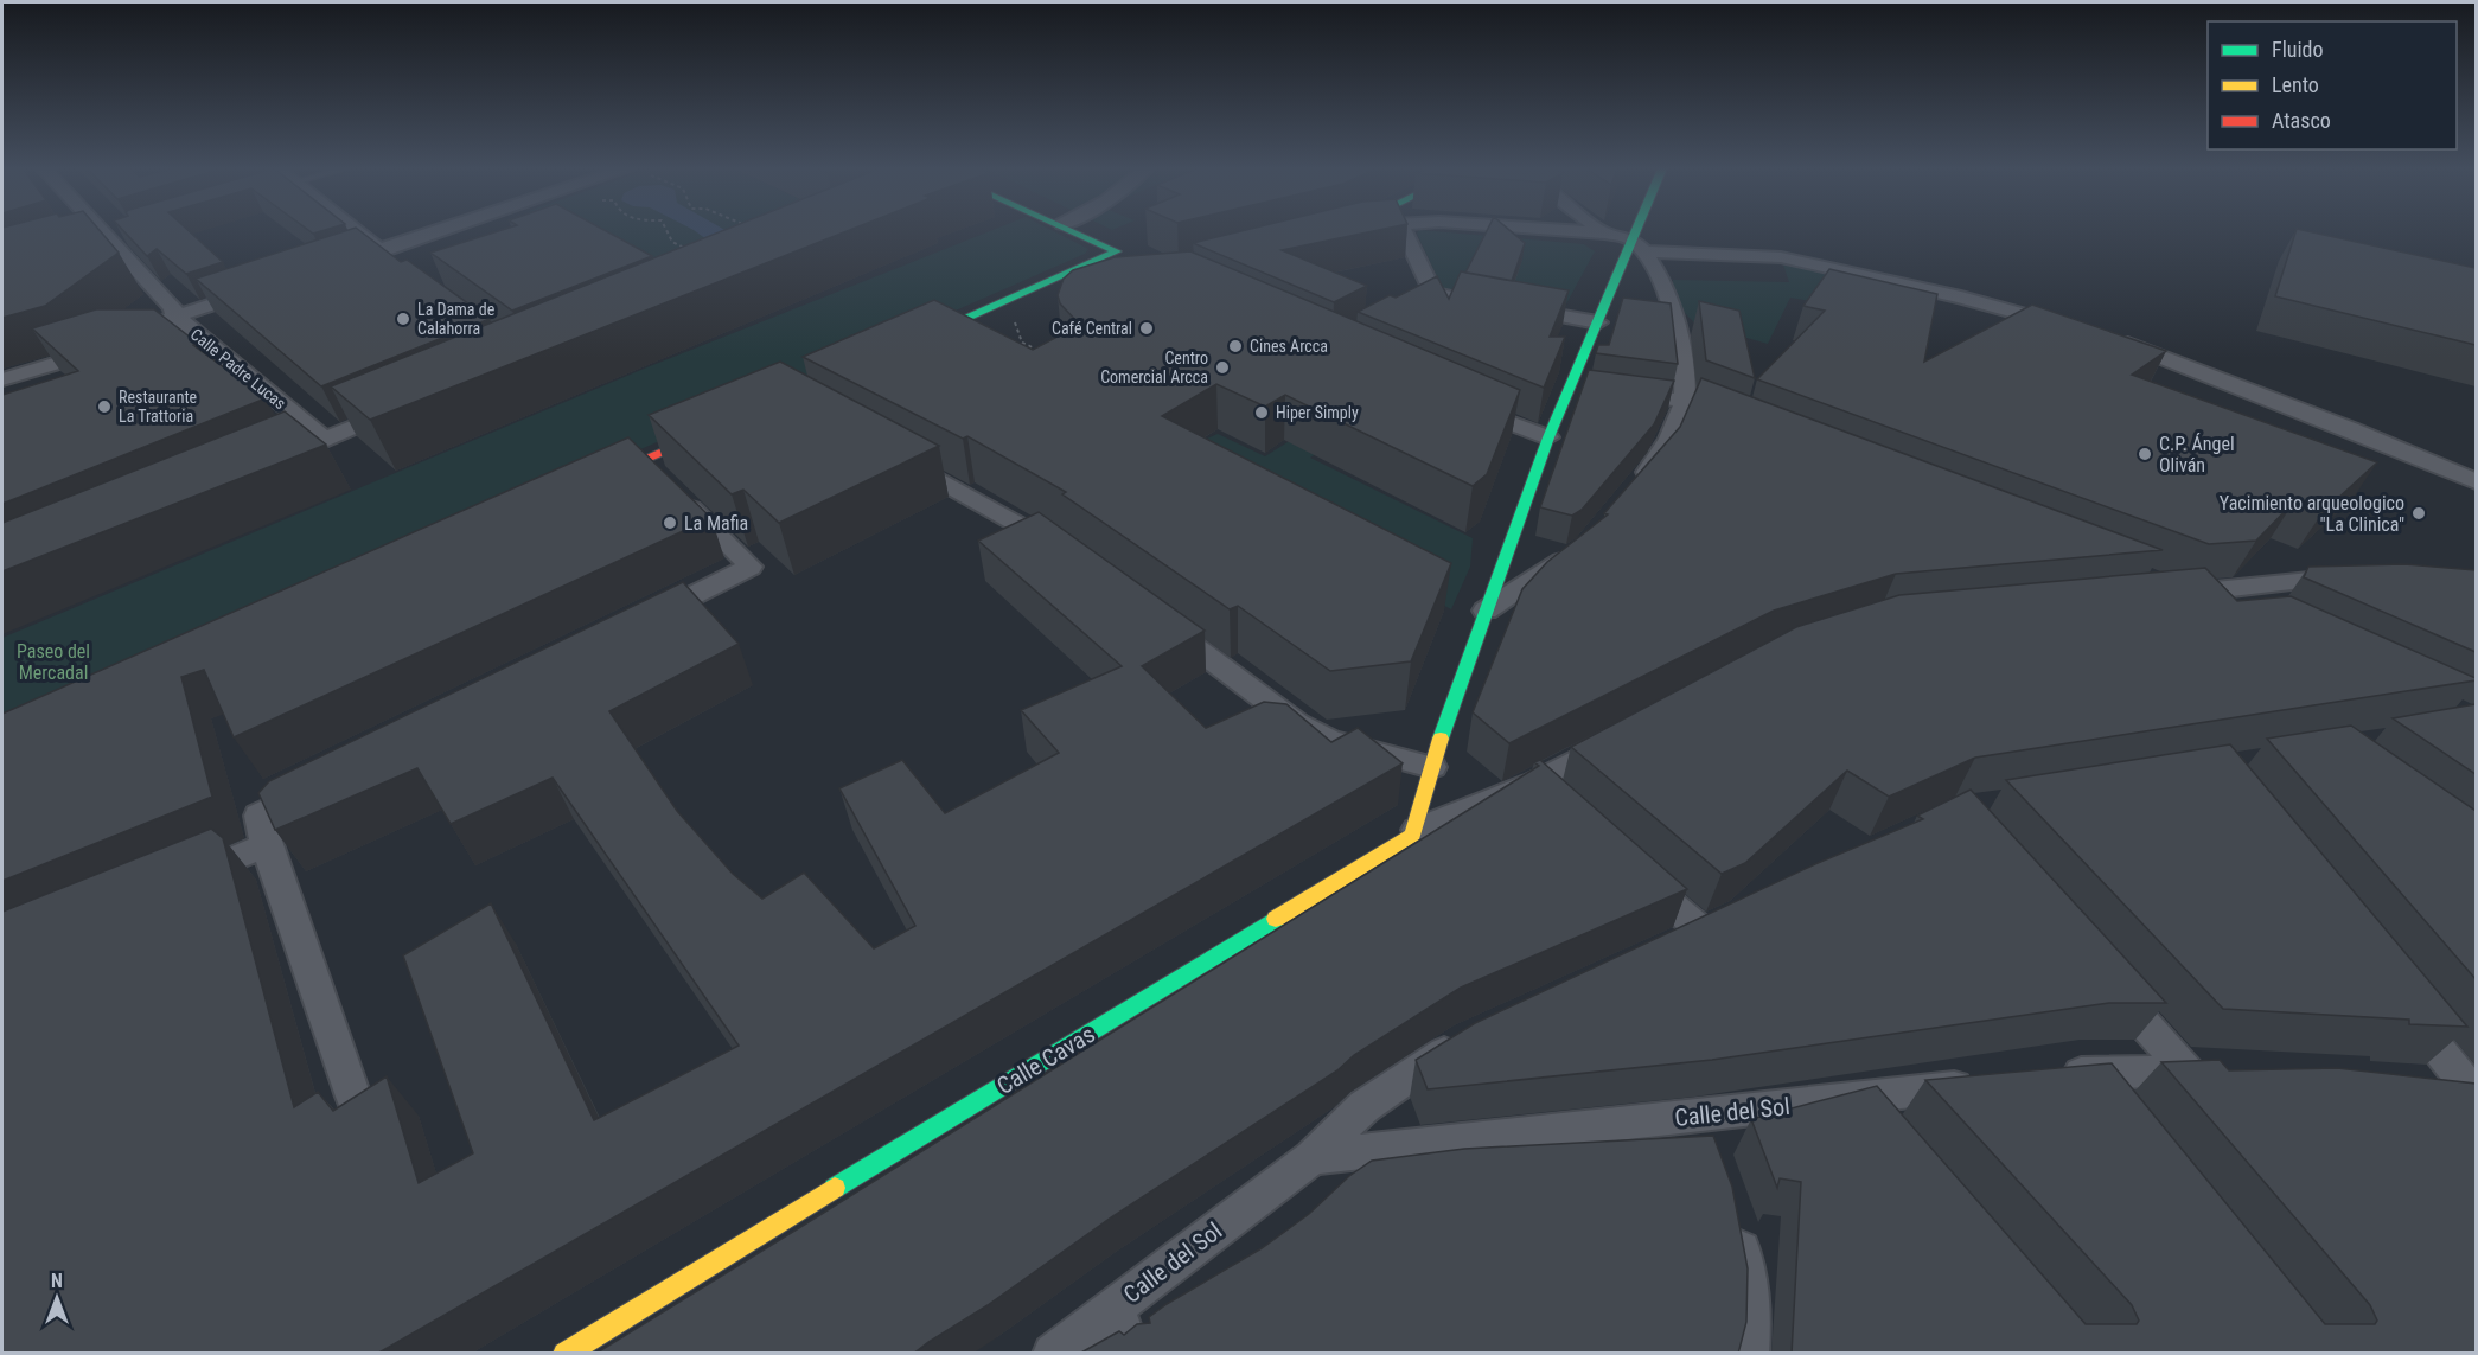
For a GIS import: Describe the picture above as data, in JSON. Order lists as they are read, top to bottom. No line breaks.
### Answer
{"streets":{"street":["Calle Padre Lucas","Calle Cavas","Calle del Sol"]},"parks":["Paseo del Mercadal"],"places":["La Dama de Calahorra","Café Central","Cines Arcca","Centro Comercial Arcca","Restaurante La Trattoria","Hiper Simply","C.P. Ángel Oliván","Yacimiento arqueologico \"La Clinica\"","La Mafia"],"legend":["Fluido","Lento","Atasco"],"north":"top"}
